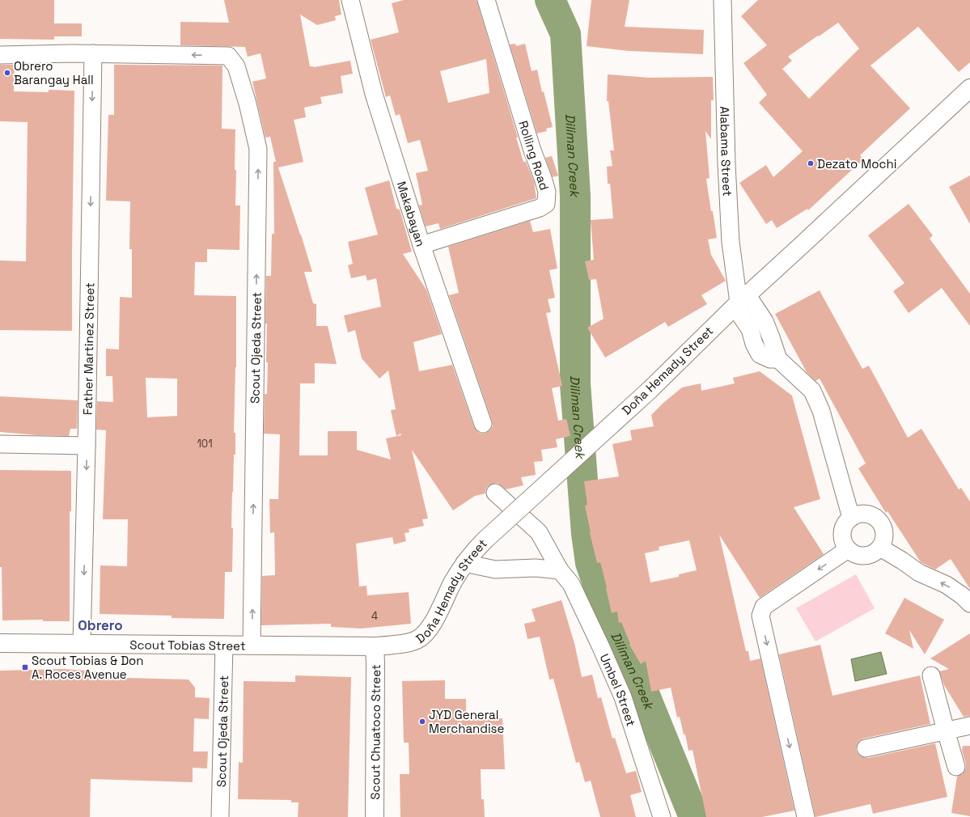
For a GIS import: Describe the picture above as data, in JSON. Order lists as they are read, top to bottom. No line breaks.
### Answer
{"streets":{"street":["Alabama Street","Rolling Road","Makabayan","Scout Ojeda Street","Father Martinez Street","Doña Hemady Street","Scout Tobias Street","Umbel Street","Scout Chuatoco Street"]},"crossings":[["Alabama Street","Doña Hemady Street"],["Rolling Road","Makabayan"],["Scout Ojeda Street","Father Martinez Street"],["Scout Ojeda Street","Scout Tobias Street"],["Father Martinez Street","Scout Tobias Street"],["Doña Hemady Street","Scout Tobias Street"],["Doña Hemady Street","Scout Chuatoco Street"],["Scout Tobias Street","Scout Chuatoco Street"]],"one_way":["Scout Ojeda Street","Father Martinez Street"],"districts":["Obrero"],"water":["Diliman Creek"],"places":{"other":["Obrero Barangay Hall","Dezato Mochi","JYD General Merchandise"],"transit":["Scout Tobias & Don A. Roces Avenue"]},"house_numbers":["101","4"]}
